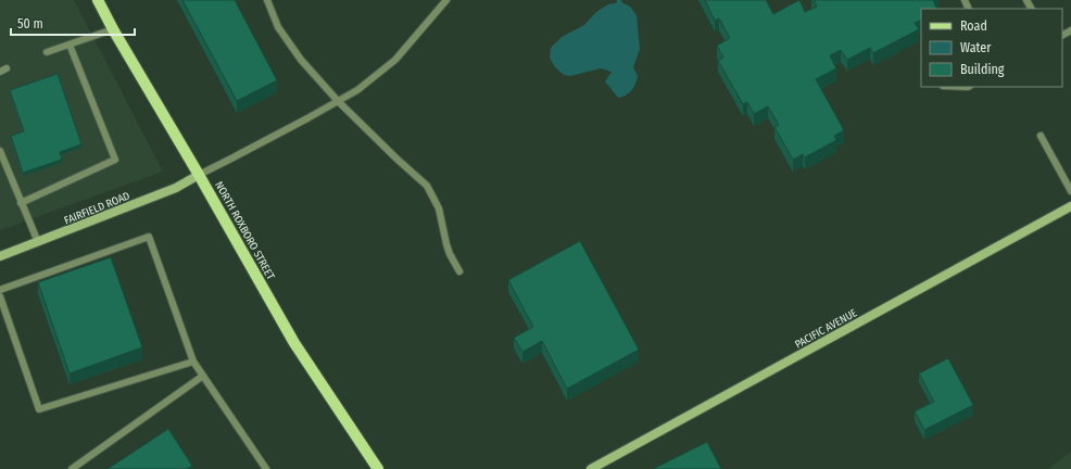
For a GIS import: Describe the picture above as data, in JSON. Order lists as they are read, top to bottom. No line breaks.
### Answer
{"streets":{"main road":["NORTH ROXBORO STREET"],"street":["FAIRFIELD ROAD","PACIFIC AVENUE"]},"crossings":[["FAIRFIELD ROAD","NORTH ROXBORO STREET"]],"legend":["Road","Water","Building"],"scale_bar":"50 m"}
